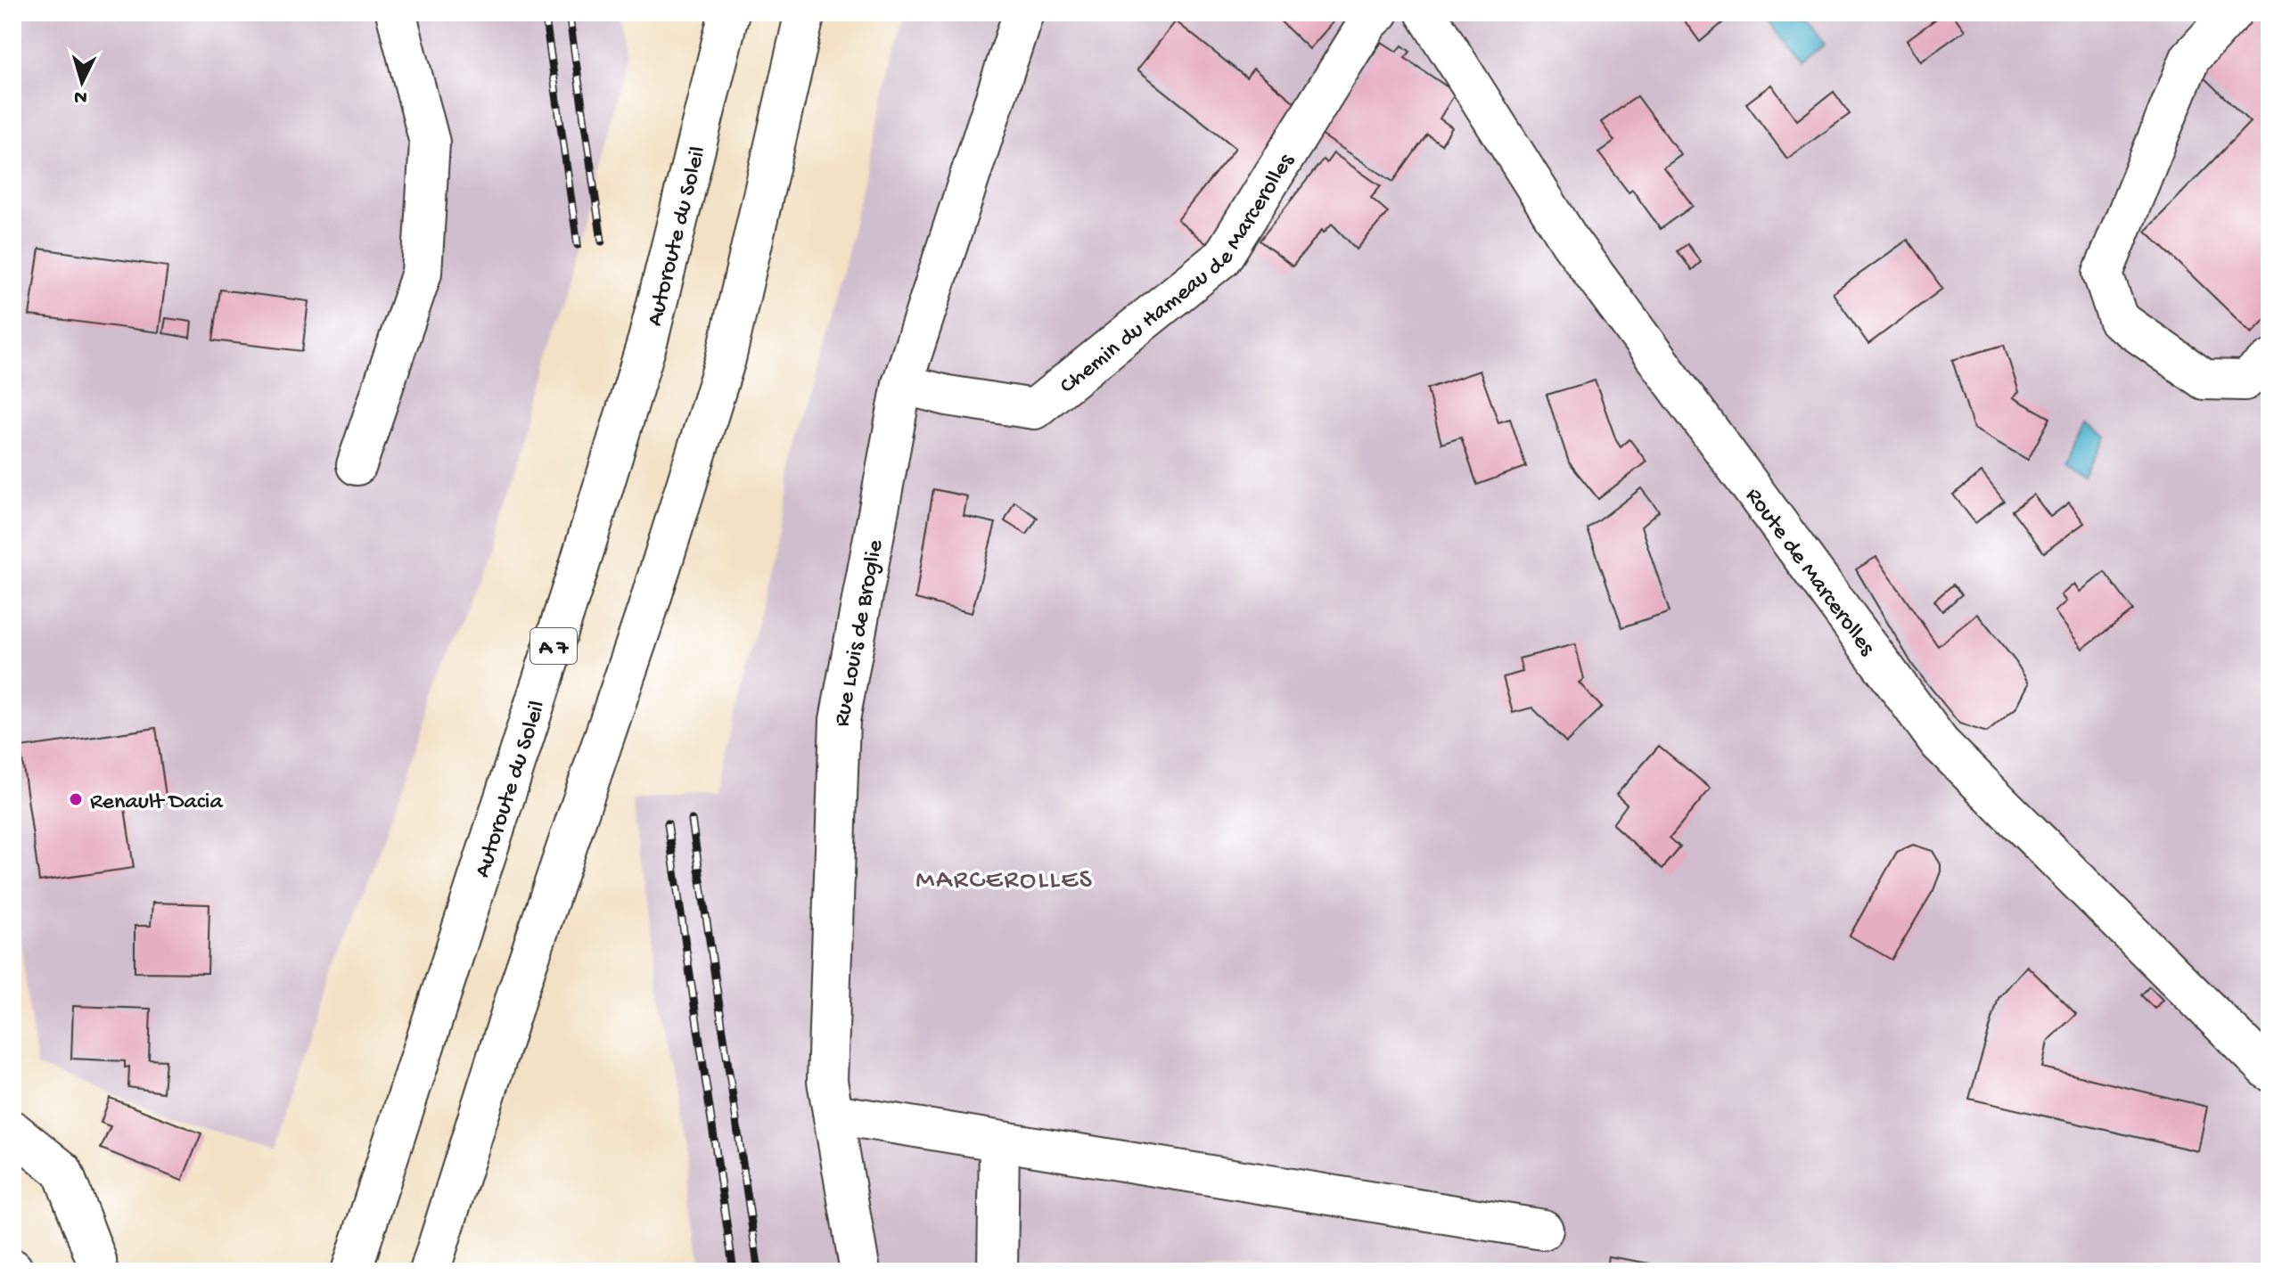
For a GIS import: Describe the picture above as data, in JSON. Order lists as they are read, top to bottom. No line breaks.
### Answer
{"streets":{"main road":["Autoroute du Soleil","Chemin du Hameau de Marcerolles","Route de Marcerolles","Rue Louis de Broglie","A 7"]},"crossings":[["Chemin du Hameau de Marcerolles","Rue Louis de Broglie"]],"districts":["MARCEROLLES"],"places":["Renault Dacia"],"north":"bottom"}
